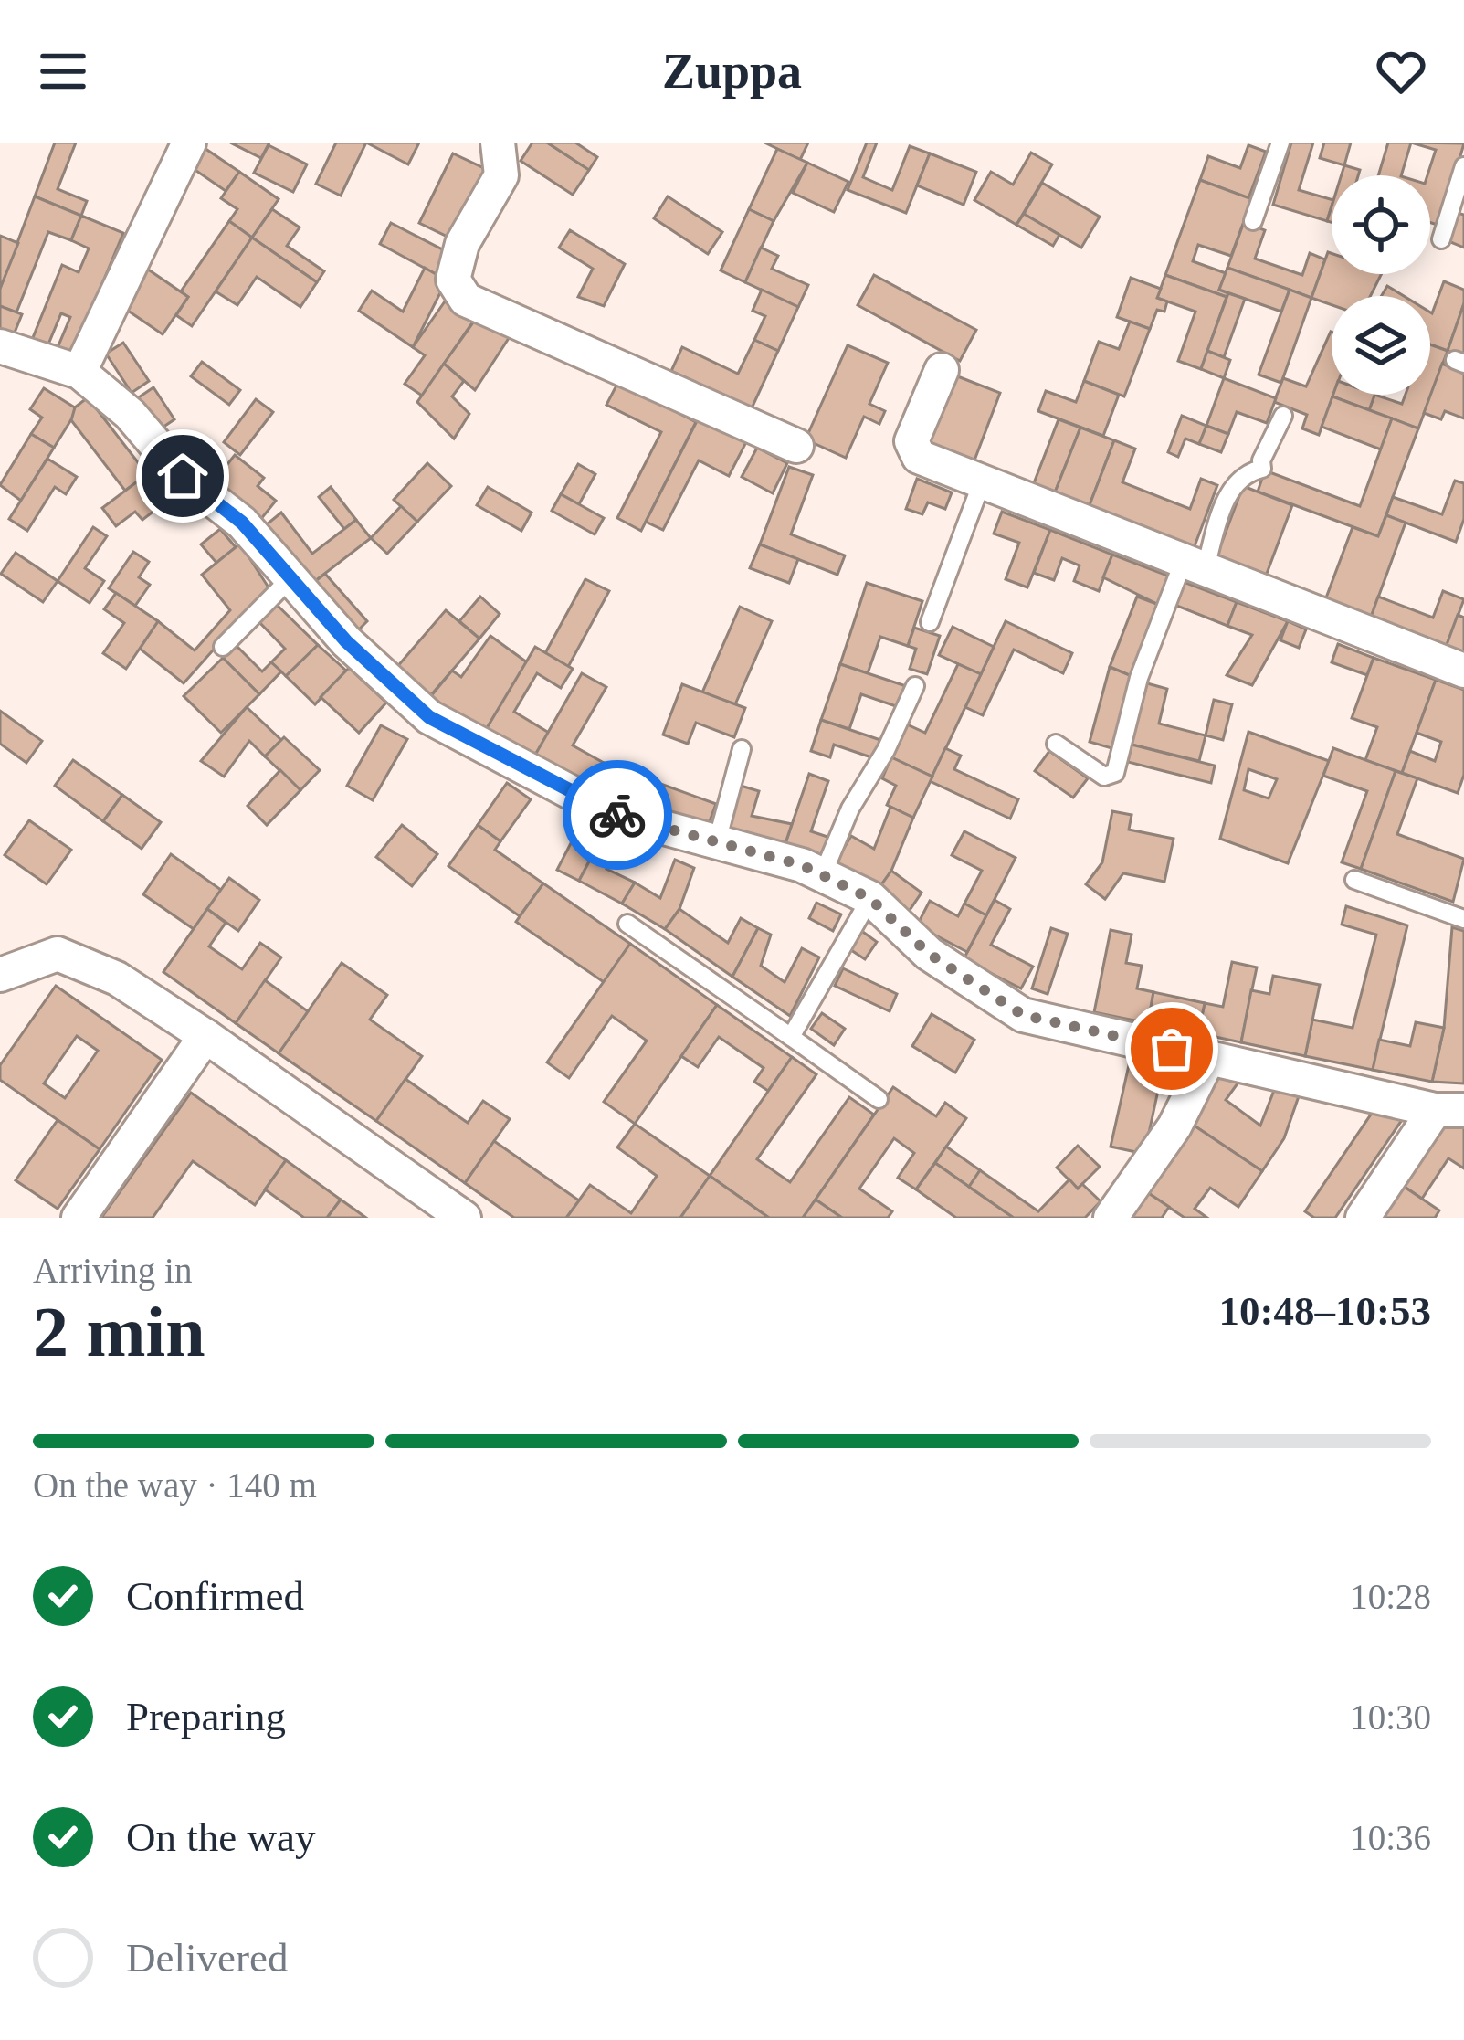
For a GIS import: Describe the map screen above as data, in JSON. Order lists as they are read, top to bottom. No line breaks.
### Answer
{"page":{"header":"Zuppa","heading":["2 min","Arriving in","10:48–10:53"],"bar":"On the way · 140 m","list":[["Confirmed","10:28"],["Preparing","10:30"],["On the way","10:36"],"Delivered"]}}
